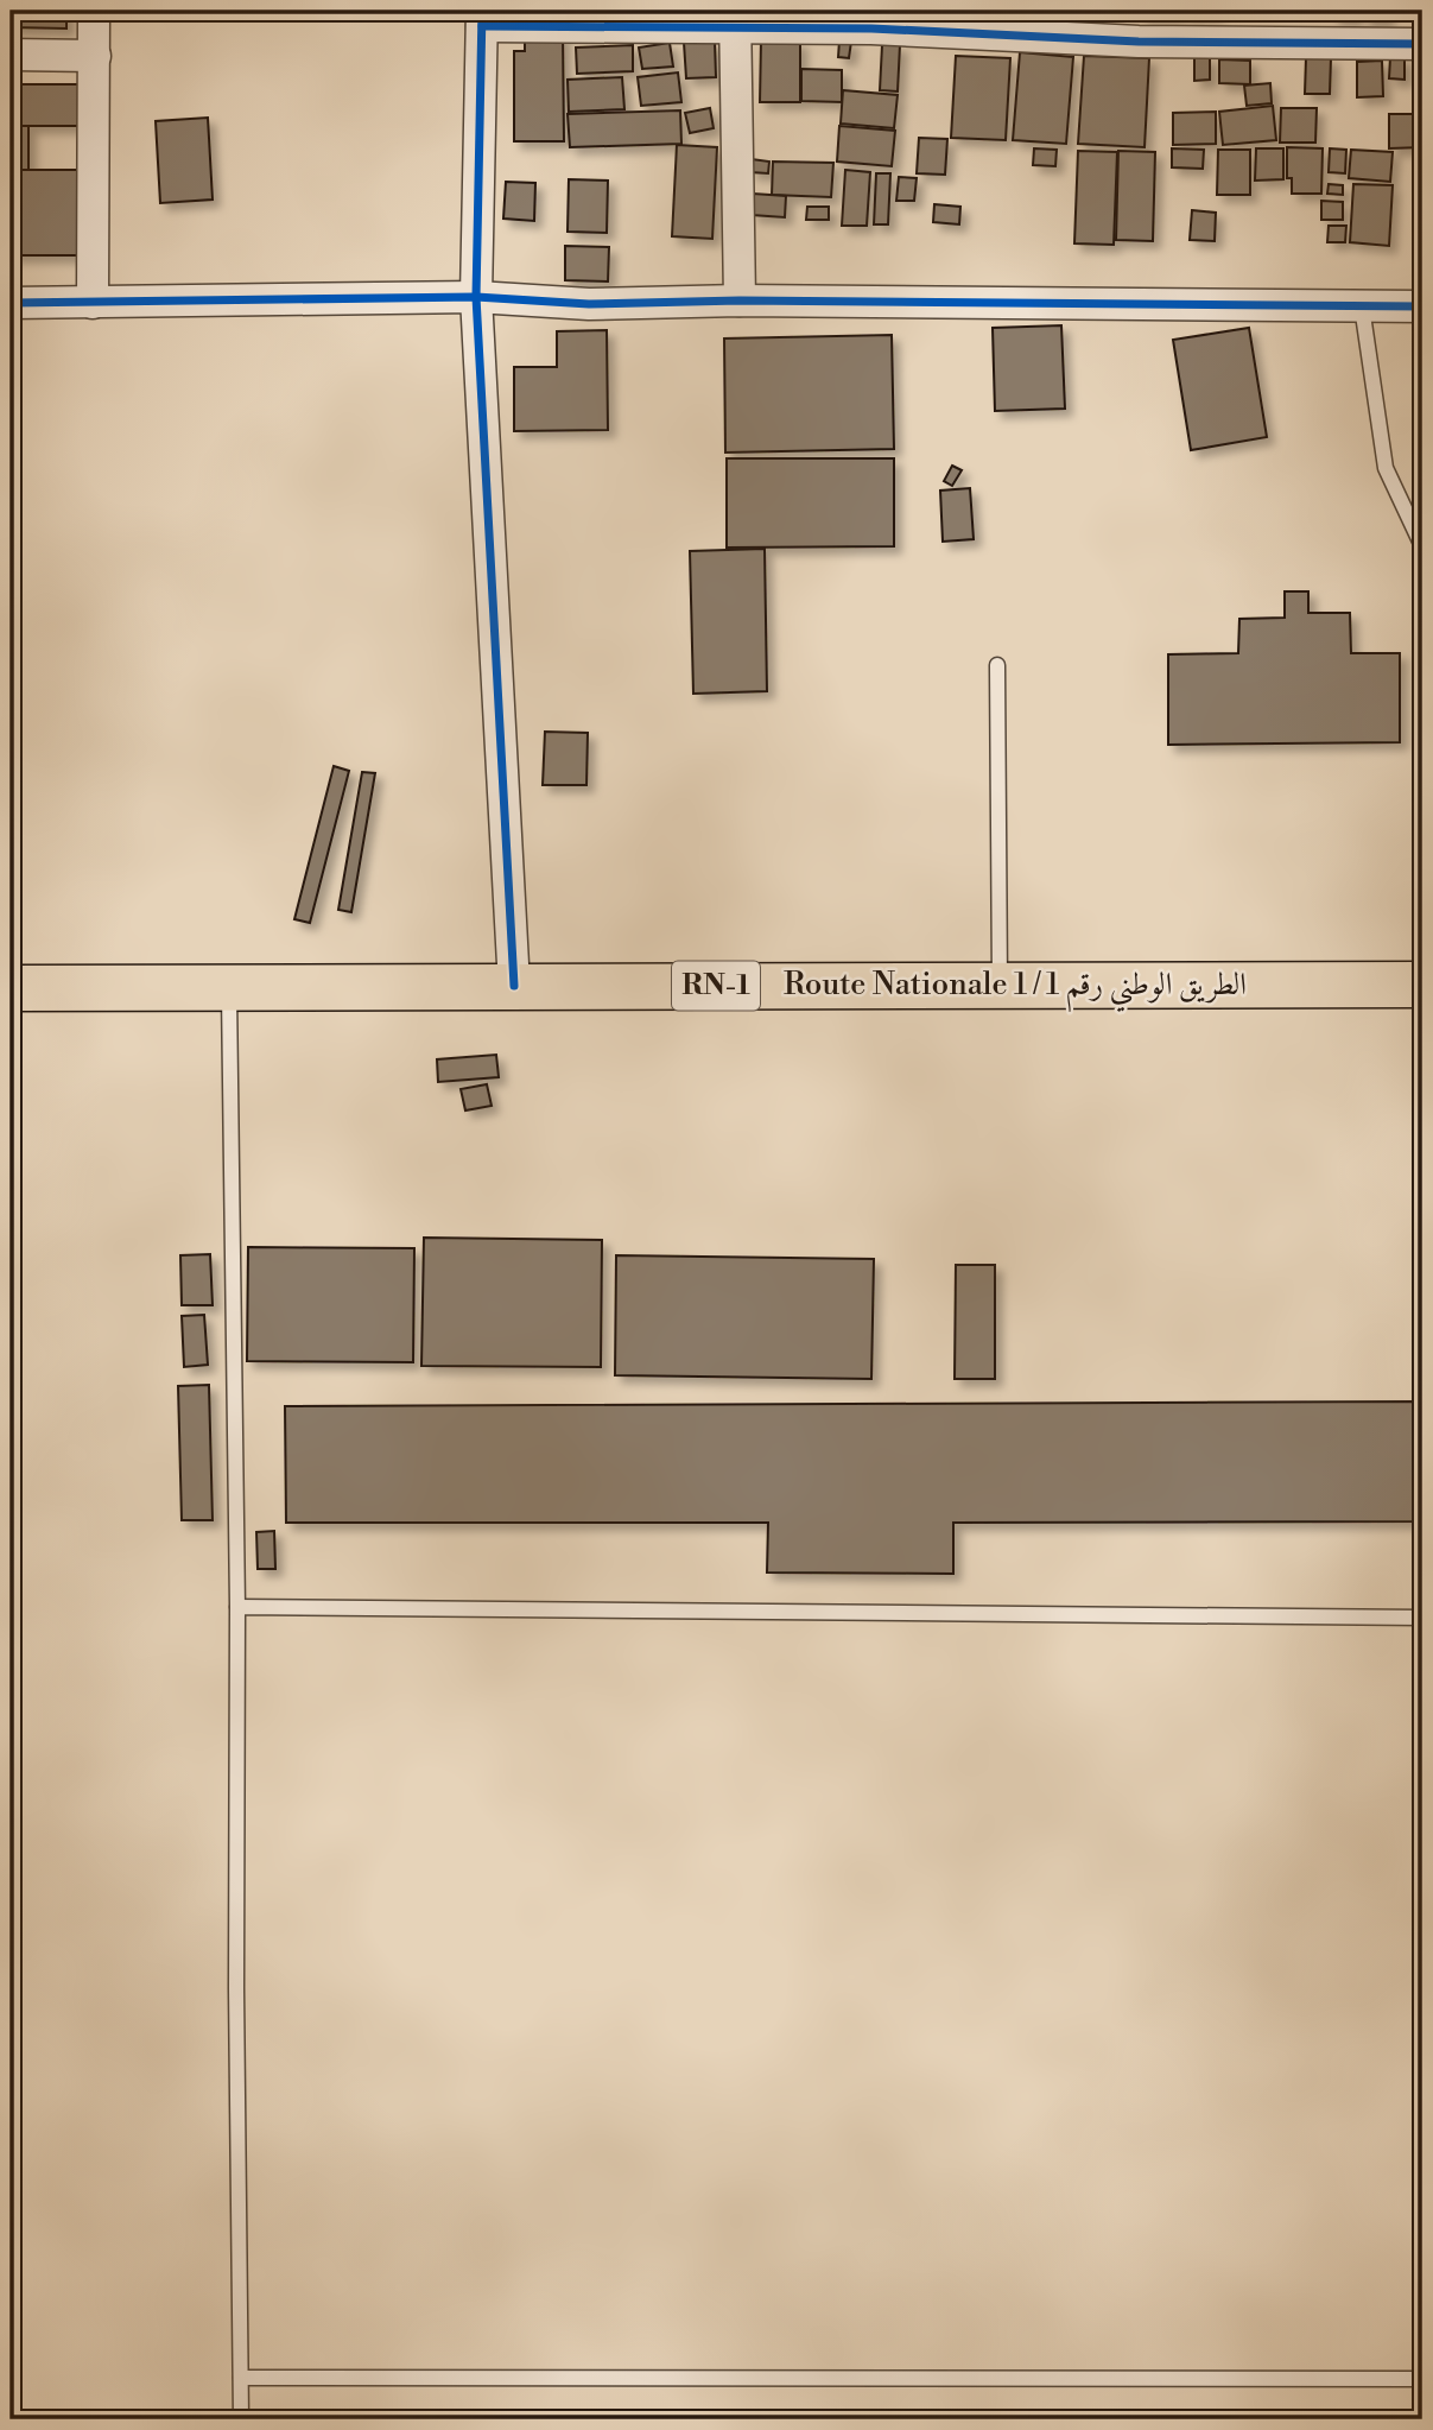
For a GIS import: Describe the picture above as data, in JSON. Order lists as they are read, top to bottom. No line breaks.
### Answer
{"streets":{"main road":["Route Nationale 1 / الطريق الوطني رقم 1","RN-1"]}}
